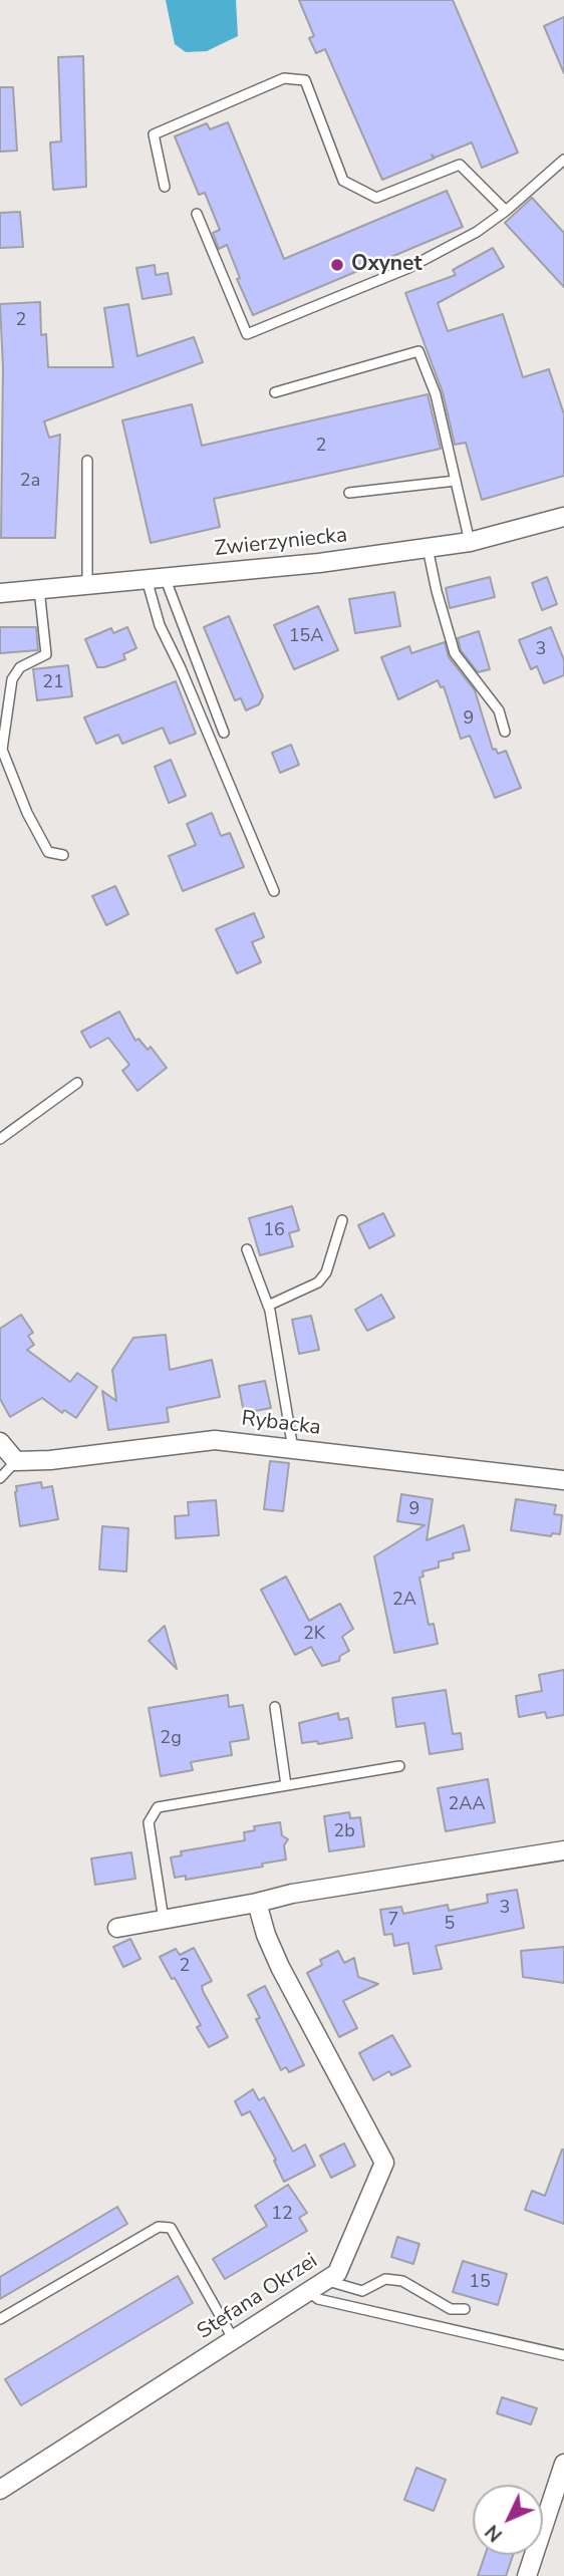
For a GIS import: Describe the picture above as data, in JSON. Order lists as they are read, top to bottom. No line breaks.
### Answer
{"streets":{"street":["Zwierzyniecka","Rybacka","Stefana Okrzei"]},"places":["Oxynet"],"house_numbers":["2","2","2a","15A","3","21","9","16","9","2A","2K","2g","2AA","2b","3","7","5","2","12","15"],"north":"bottom left"}
